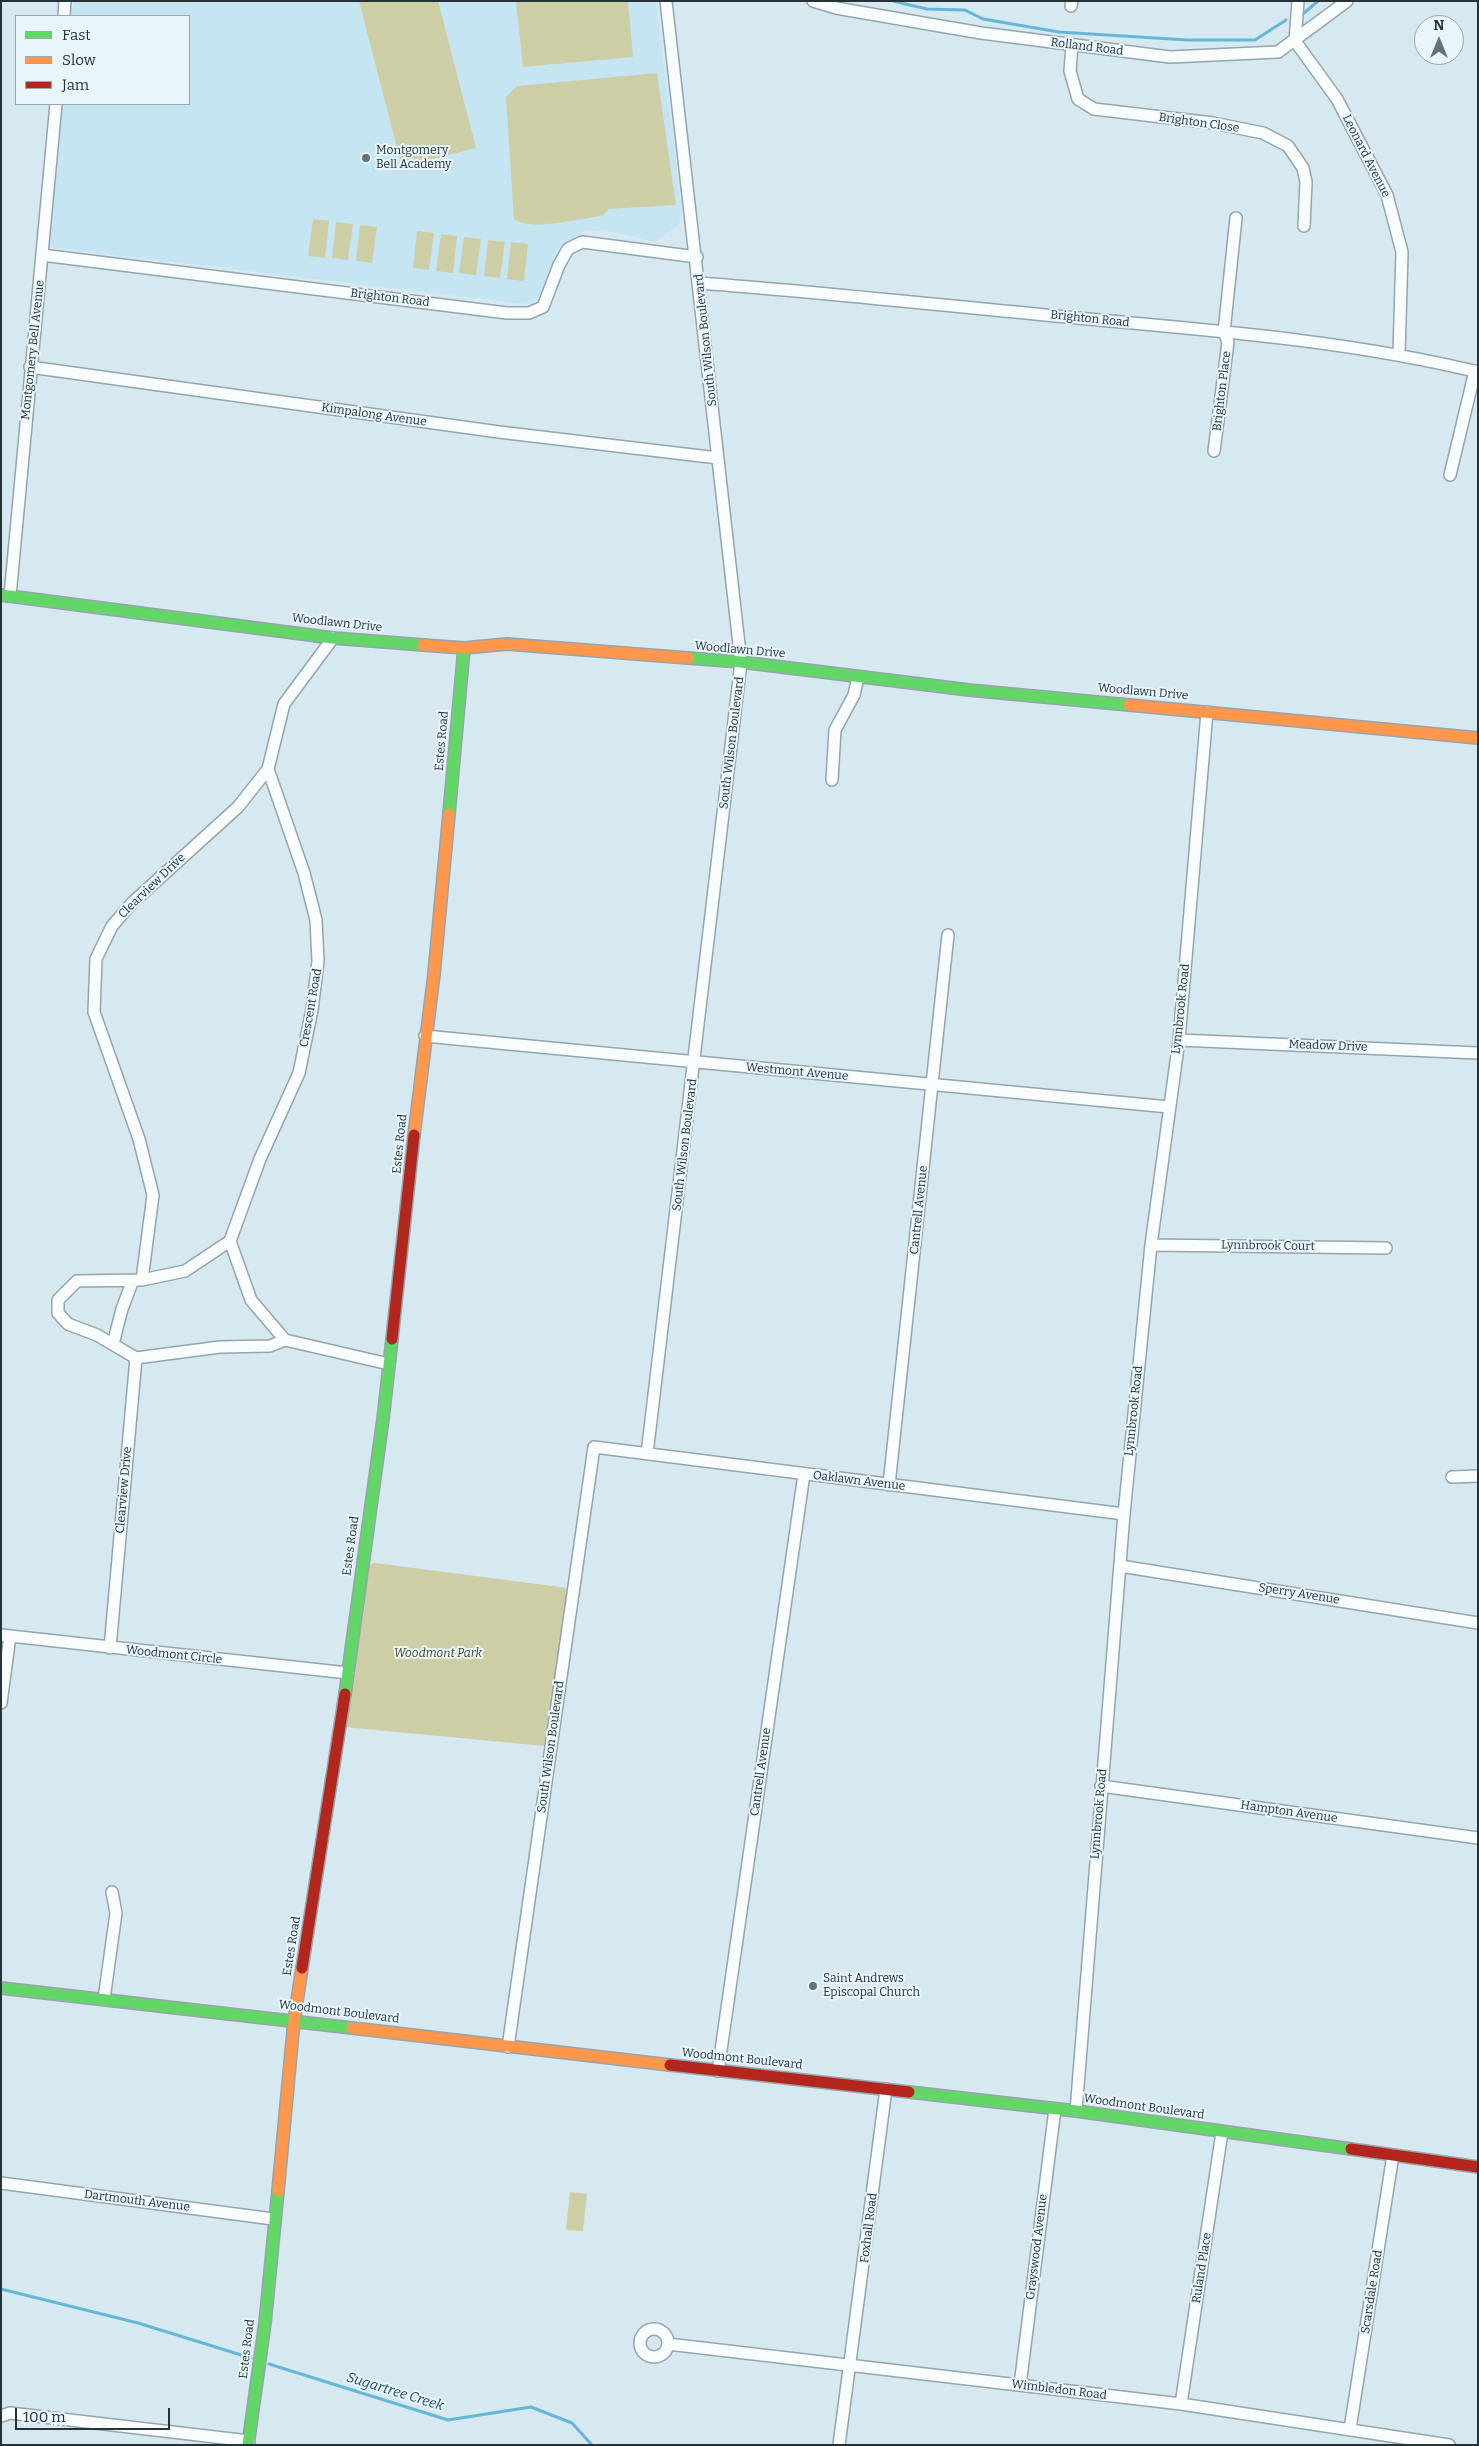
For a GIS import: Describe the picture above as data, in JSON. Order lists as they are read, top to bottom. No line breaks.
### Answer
{"streets":{"main road":["Woodlawn Drive","Estes Road","Woodmont Boulevard"],"street":["Rolland Road","Brighton Close","Leonard Avenue","Brighton Road","South Wilson Boulevard","Montgomery Bell Avenue","Brighton Place","Kimpalong Avenue","Clearview Drive","Crescent Road","Lynnbrook Road","Meadow Drive","Westmont Avenue","Cantrell Avenue","Lynnbrook Court","Oaklawn Avenue","Sperry Avenue","Woodmont Circle","Hampton Avenue","Dartmouth Avenue","Foxhall Road","Grayswood Avenue","Ruland Place","Scarsdale Road","Wimbledon Road"]},"crossings":[["Rolland Road","Brighton Close"],["Rolland Road","Leonard Avenue"],["Leonard Avenue","Brighton Road"],["Brighton Road","South Wilson Boulevard"],["Brighton Road","Montgomery Bell Avenue"],["Brighton Road","Brighton Place"],["South Wilson Boulevard","Kimpalong Avenue"],["South Wilson Boulevard","Woodlawn Drive"],["South Wilson Boulevard","Westmont Avenue"],["South Wilson Boulevard","Oaklawn Avenue"],["South Wilson Boulevard","Woodmont Boulevard"],["Montgomery Bell Avenue","Kimpalong Avenue"],["Montgomery Bell Avenue","Woodlawn Drive"],["Woodlawn Drive","Estes Road"],["Woodlawn Drive","Clearview Drive"],["Woodlawn Drive","Lynnbrook Road"],["Estes Road","Westmont Avenue"],["Estes Road","Woodmont Circle"],["Estes Road","Woodmont Boulevard"],["Estes Road","Dartmouth Avenue"],["Clearview Drive","Crescent Road"],["Clearview Drive","Woodmont Circle"],["Lynnbrook Road","Meadow Drive"],["Lynnbrook Road","Westmont Avenue"],["Lynnbrook Road","Lynnbrook Court"],["Lynnbrook Road","Oaklawn Avenue"],["Lynnbrook Road","Sperry Avenue"],["Lynnbrook Road","Hampton Avenue"],["Lynnbrook Road","Woodmont Boulevard"],["Westmont Avenue","Cantrell Avenue"],["Cantrell Avenue","Oaklawn Avenue"],["Cantrell Avenue","Woodmont Boulevard"],["Woodmont Boulevard","Foxhall Road"],["Woodmont Boulevard","Grayswood Avenue"],["Woodmont Boulevard","Ruland Place"],["Woodmont Boulevard","Scarsdale Road"],["Foxhall Road","Wimbledon Road"],["Grayswood Avenue","Wimbledon Road"],["Ruland Place","Wimbledon Road"],["Scarsdale Road","Wimbledon Road"]],"water":["Sugartree Creek"],"parks":["Woodmont Park"],"places":["Montgomery Bell Academy","Saint Andrews Episcopal Church"],"legend":["Fast","Slow","Jam"],"scale_bar":"100 m","north":"top"}
